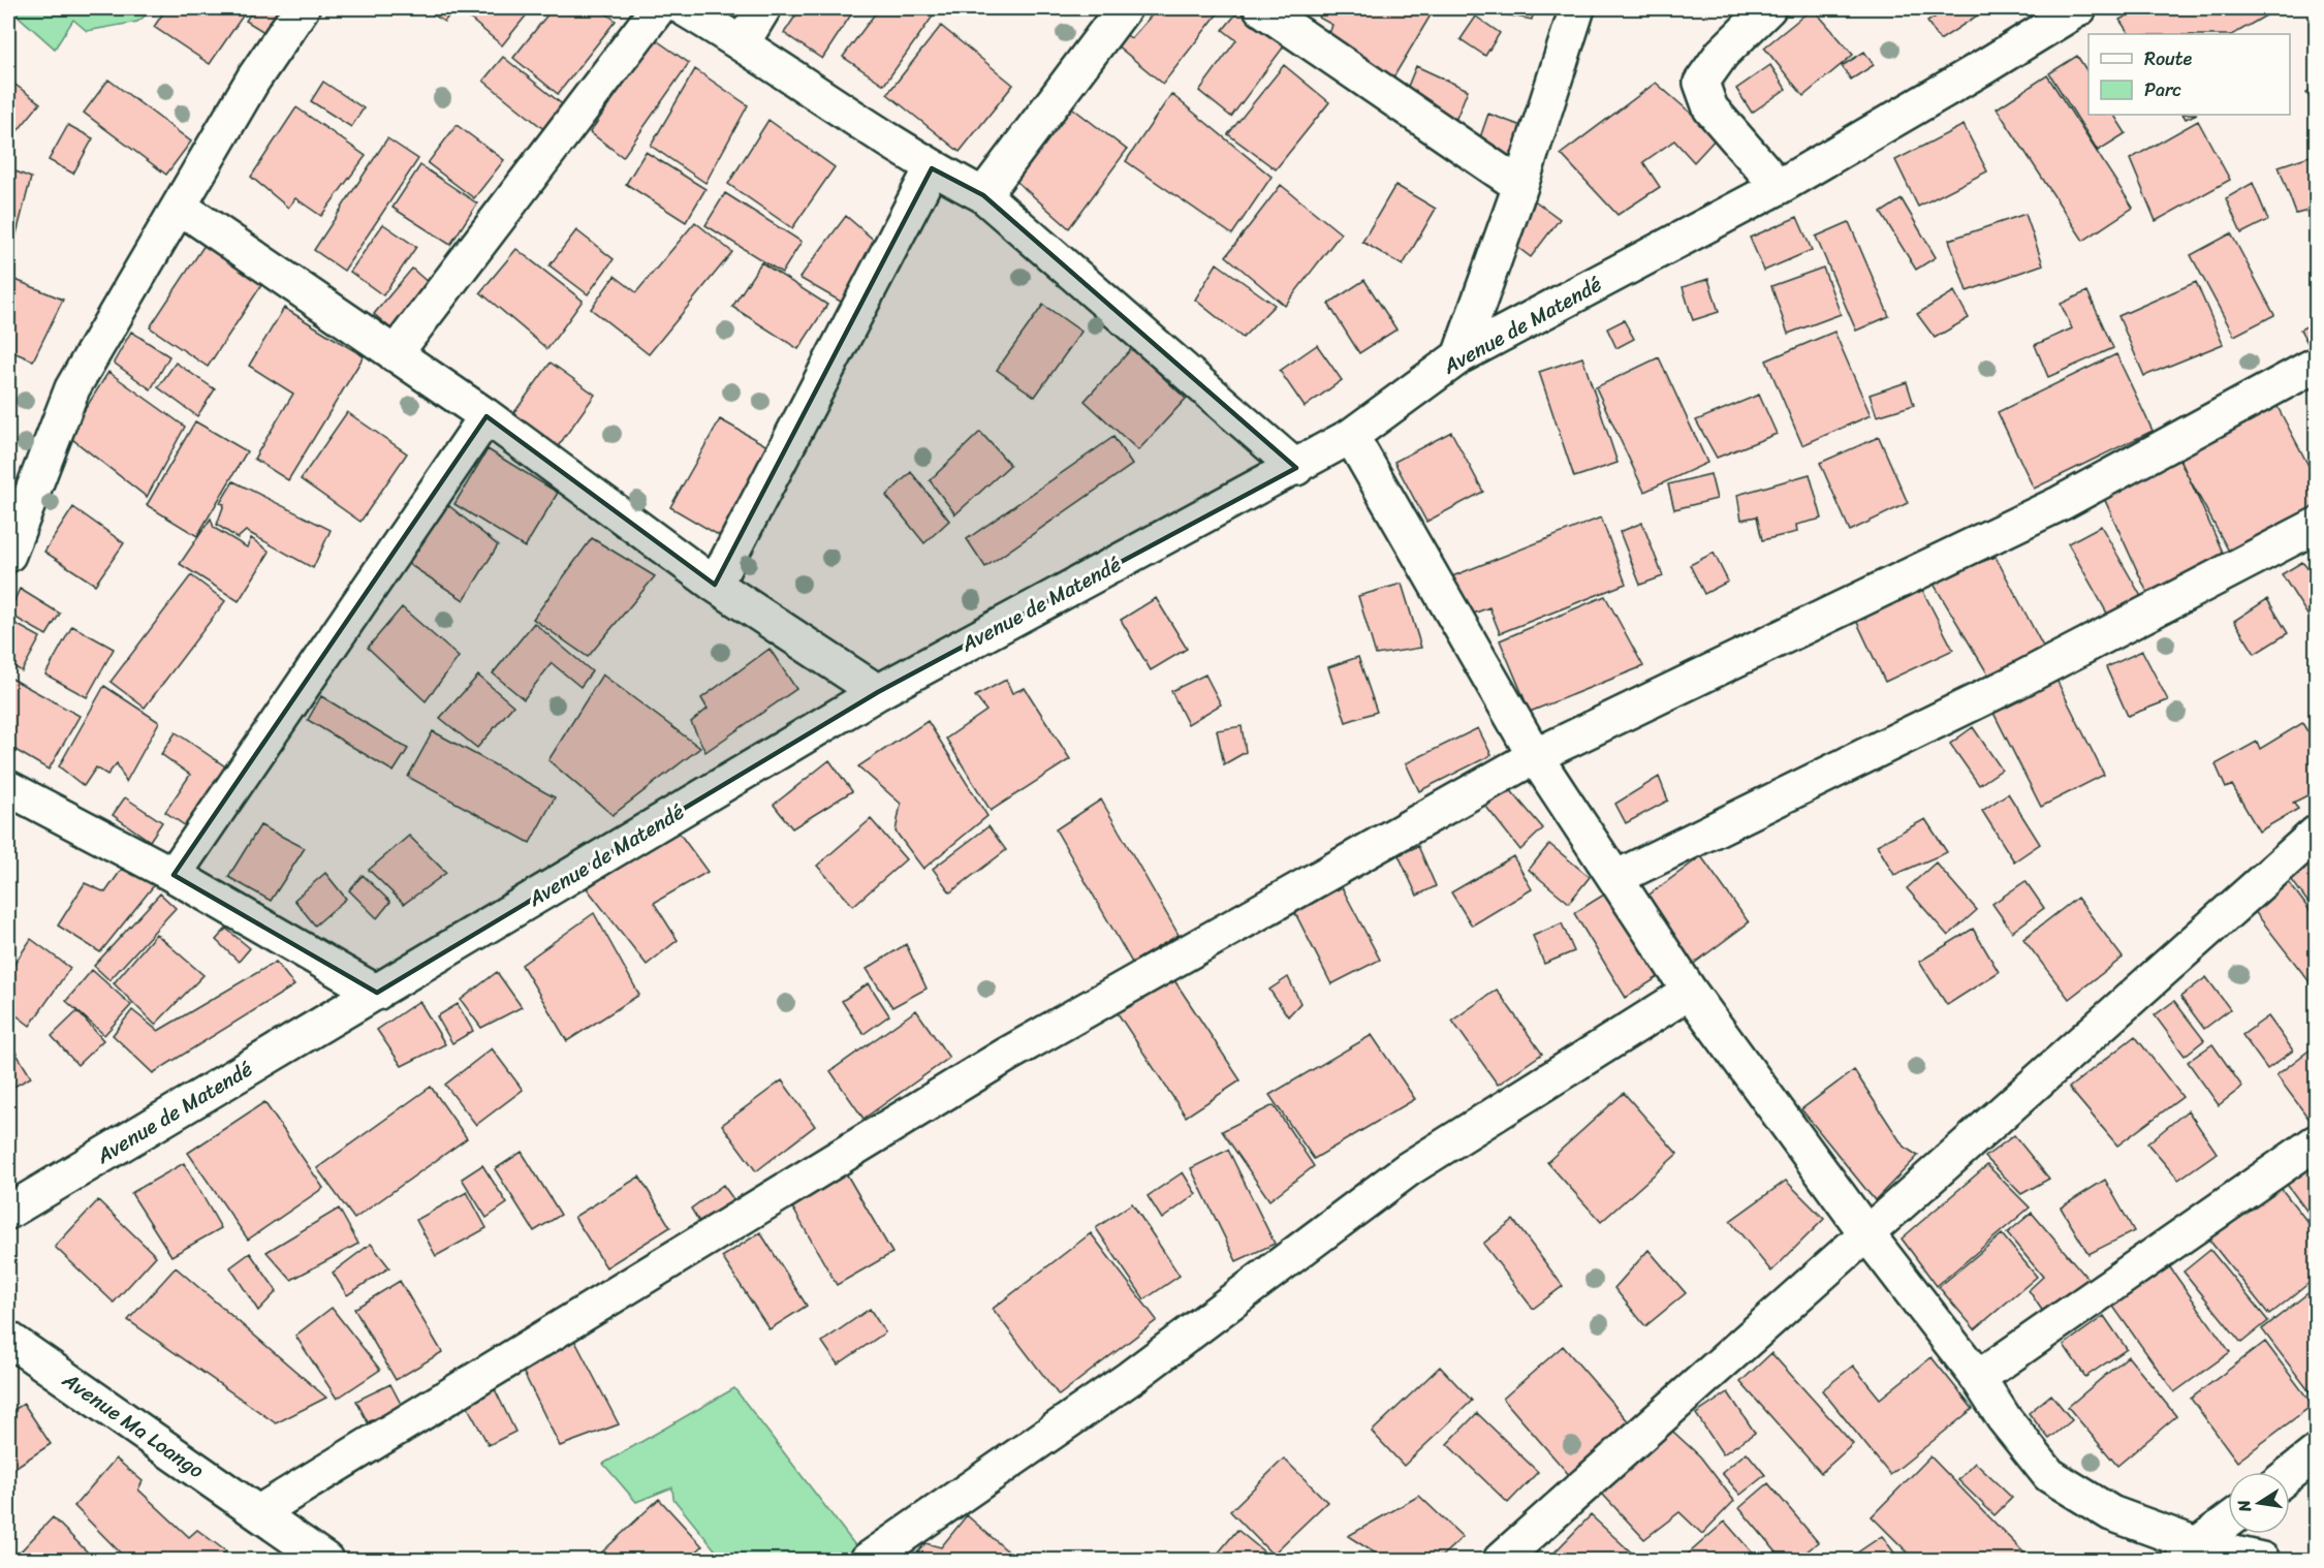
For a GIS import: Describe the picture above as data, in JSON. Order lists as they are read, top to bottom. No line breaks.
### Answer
{"streets":{"street":["Avenue de Matendé","Avenue Ma Loango"]},"legend":["Route","Parc"],"north":"left"}
